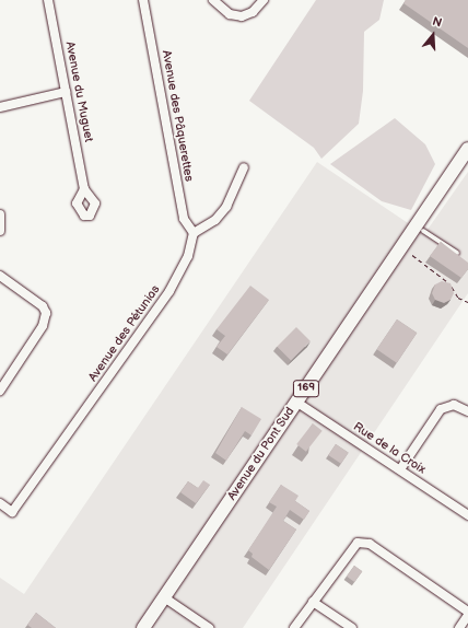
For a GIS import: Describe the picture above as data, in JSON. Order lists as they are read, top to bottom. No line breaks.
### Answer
{"streets":{"main road":["169","Avenue du Pont Sud"],"street":["Avenue du Muguet","Avenue des Pâquerettes","Avenue des Pétunias","Rue de la Croix"]},"crossings":[["Avenue des Pâquerettes","Avenue des Pétunias"],["Rue de la Croix","Avenue du Pont Sud"]],"north":"top"}
